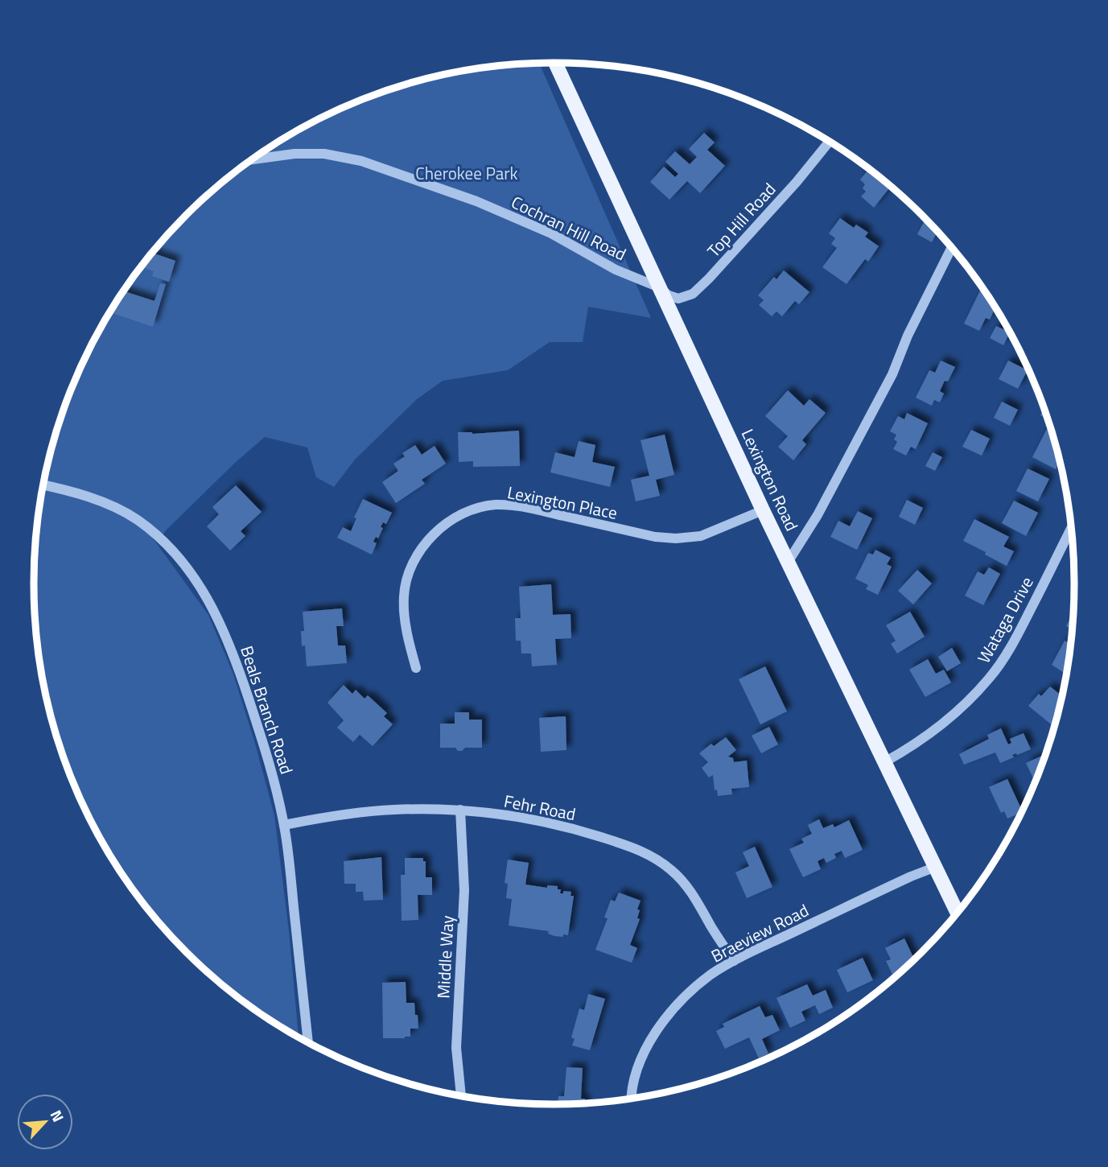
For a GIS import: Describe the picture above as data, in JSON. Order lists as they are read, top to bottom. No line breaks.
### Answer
{"streets":{"main road":["Lexington Road"],"street":["Top Hill Road","Cochran Hill Road","Lexington Place","Wataga Drive","Beals Branch Road","Fehr Road","Braeview Road","Middle Way"]},"crossings":[["Top Hill Road","Cochran Hill Road"],["Top Hill Road","Lexington Road"],["Cochran Hill Road","Lexington Road"],["Lexington Road","Lexington Place"],["Lexington Road","Wataga Drive"],["Lexington Road","Braeview Road"],["Beals Branch Road","Fehr Road"],["Fehr Road","Braeview Road"],["Fehr Road","Middle Way"]],"parks":["Cherokee Park"],"north":"top right"}
